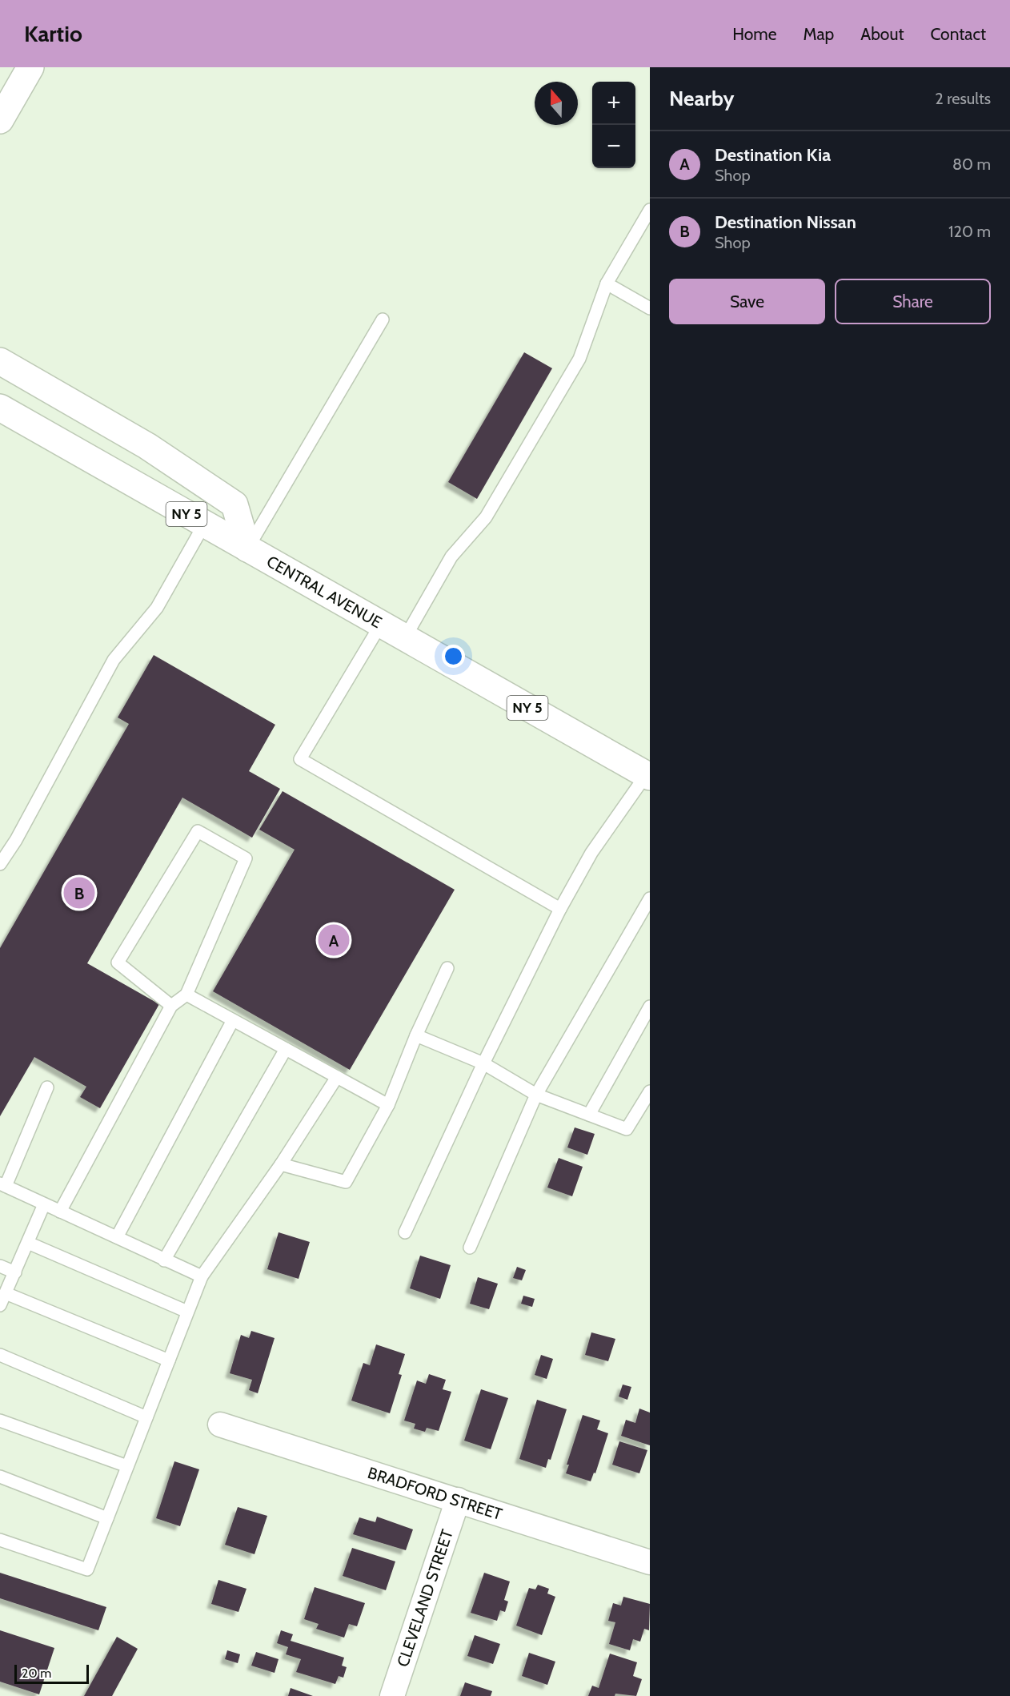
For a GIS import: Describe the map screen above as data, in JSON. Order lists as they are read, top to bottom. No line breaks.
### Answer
{"streets":{"main road":["NY 5","CENTRAL AVENUE"],"street":["BRADFORD STREET","CLEVELAND STREET"]},"crossings":[["BRADFORD STREET","CLEVELAND STREET"]],"scale_bar":"20 m","north":"top","page":{"header":"Kartio","nav":["Home","Map","About","Contact"],"heading":["Nearby","2 results"],"map_buttons":["+","−"],"list":[{"mark":"A","name":"Destination Kia","note":"Shop","value":"80 m"},{"mark":"B","name":"Destination Nissan","note":"Shop","value":"120 m"}],"buttons":["Save","Share"],"pins":["B","A"],"scale":"20 m"}}
